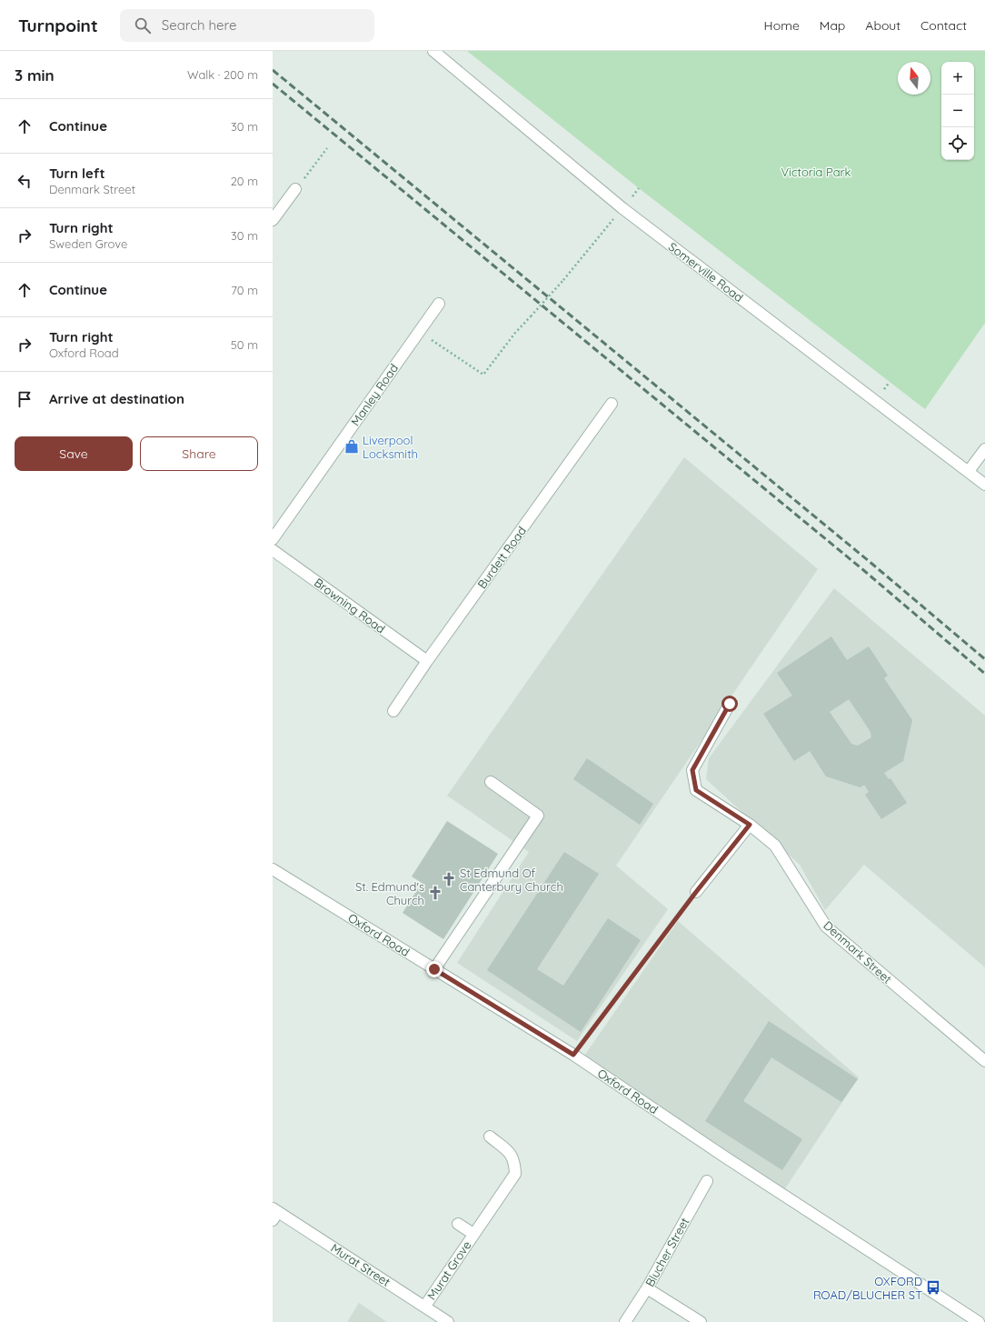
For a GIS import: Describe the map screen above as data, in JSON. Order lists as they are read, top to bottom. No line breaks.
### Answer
{"streets":{"street":["Somerville Road","Manley Road","Burdett Road","Browning Road","Oxford Road","Denmark Street","Blucher Street","Murat Street","Murat Grove"]},"crossings":[["Burdett Road","Browning Road"],["Murat Street","Murat Grove"]],"parks":["Victoria Park"],"places":{"shop":["Liverpool Locksmith"],"church":["St Edmund Of Canterbury Church","St. Edmund's Church"],"bus stop":["OXFORD ROAD/BLUCHER ST"]},"north":"top","page":{"header":"Turnpoint","search":"Search here","nav":["Home","Map","About","Contact"],"heading":["3 min","Walk · 200 m"],"map_buttons":["+","−"],"list":[["Continue","30 m"],["Turn left","Denmark Street","20 m"],["Turn right","Sweden Grove","30 m"],["Continue","70 m"],["Turn right","Oxford Road","50 m"],"Arrive at destination"],"buttons":["Save","Share"]}}
